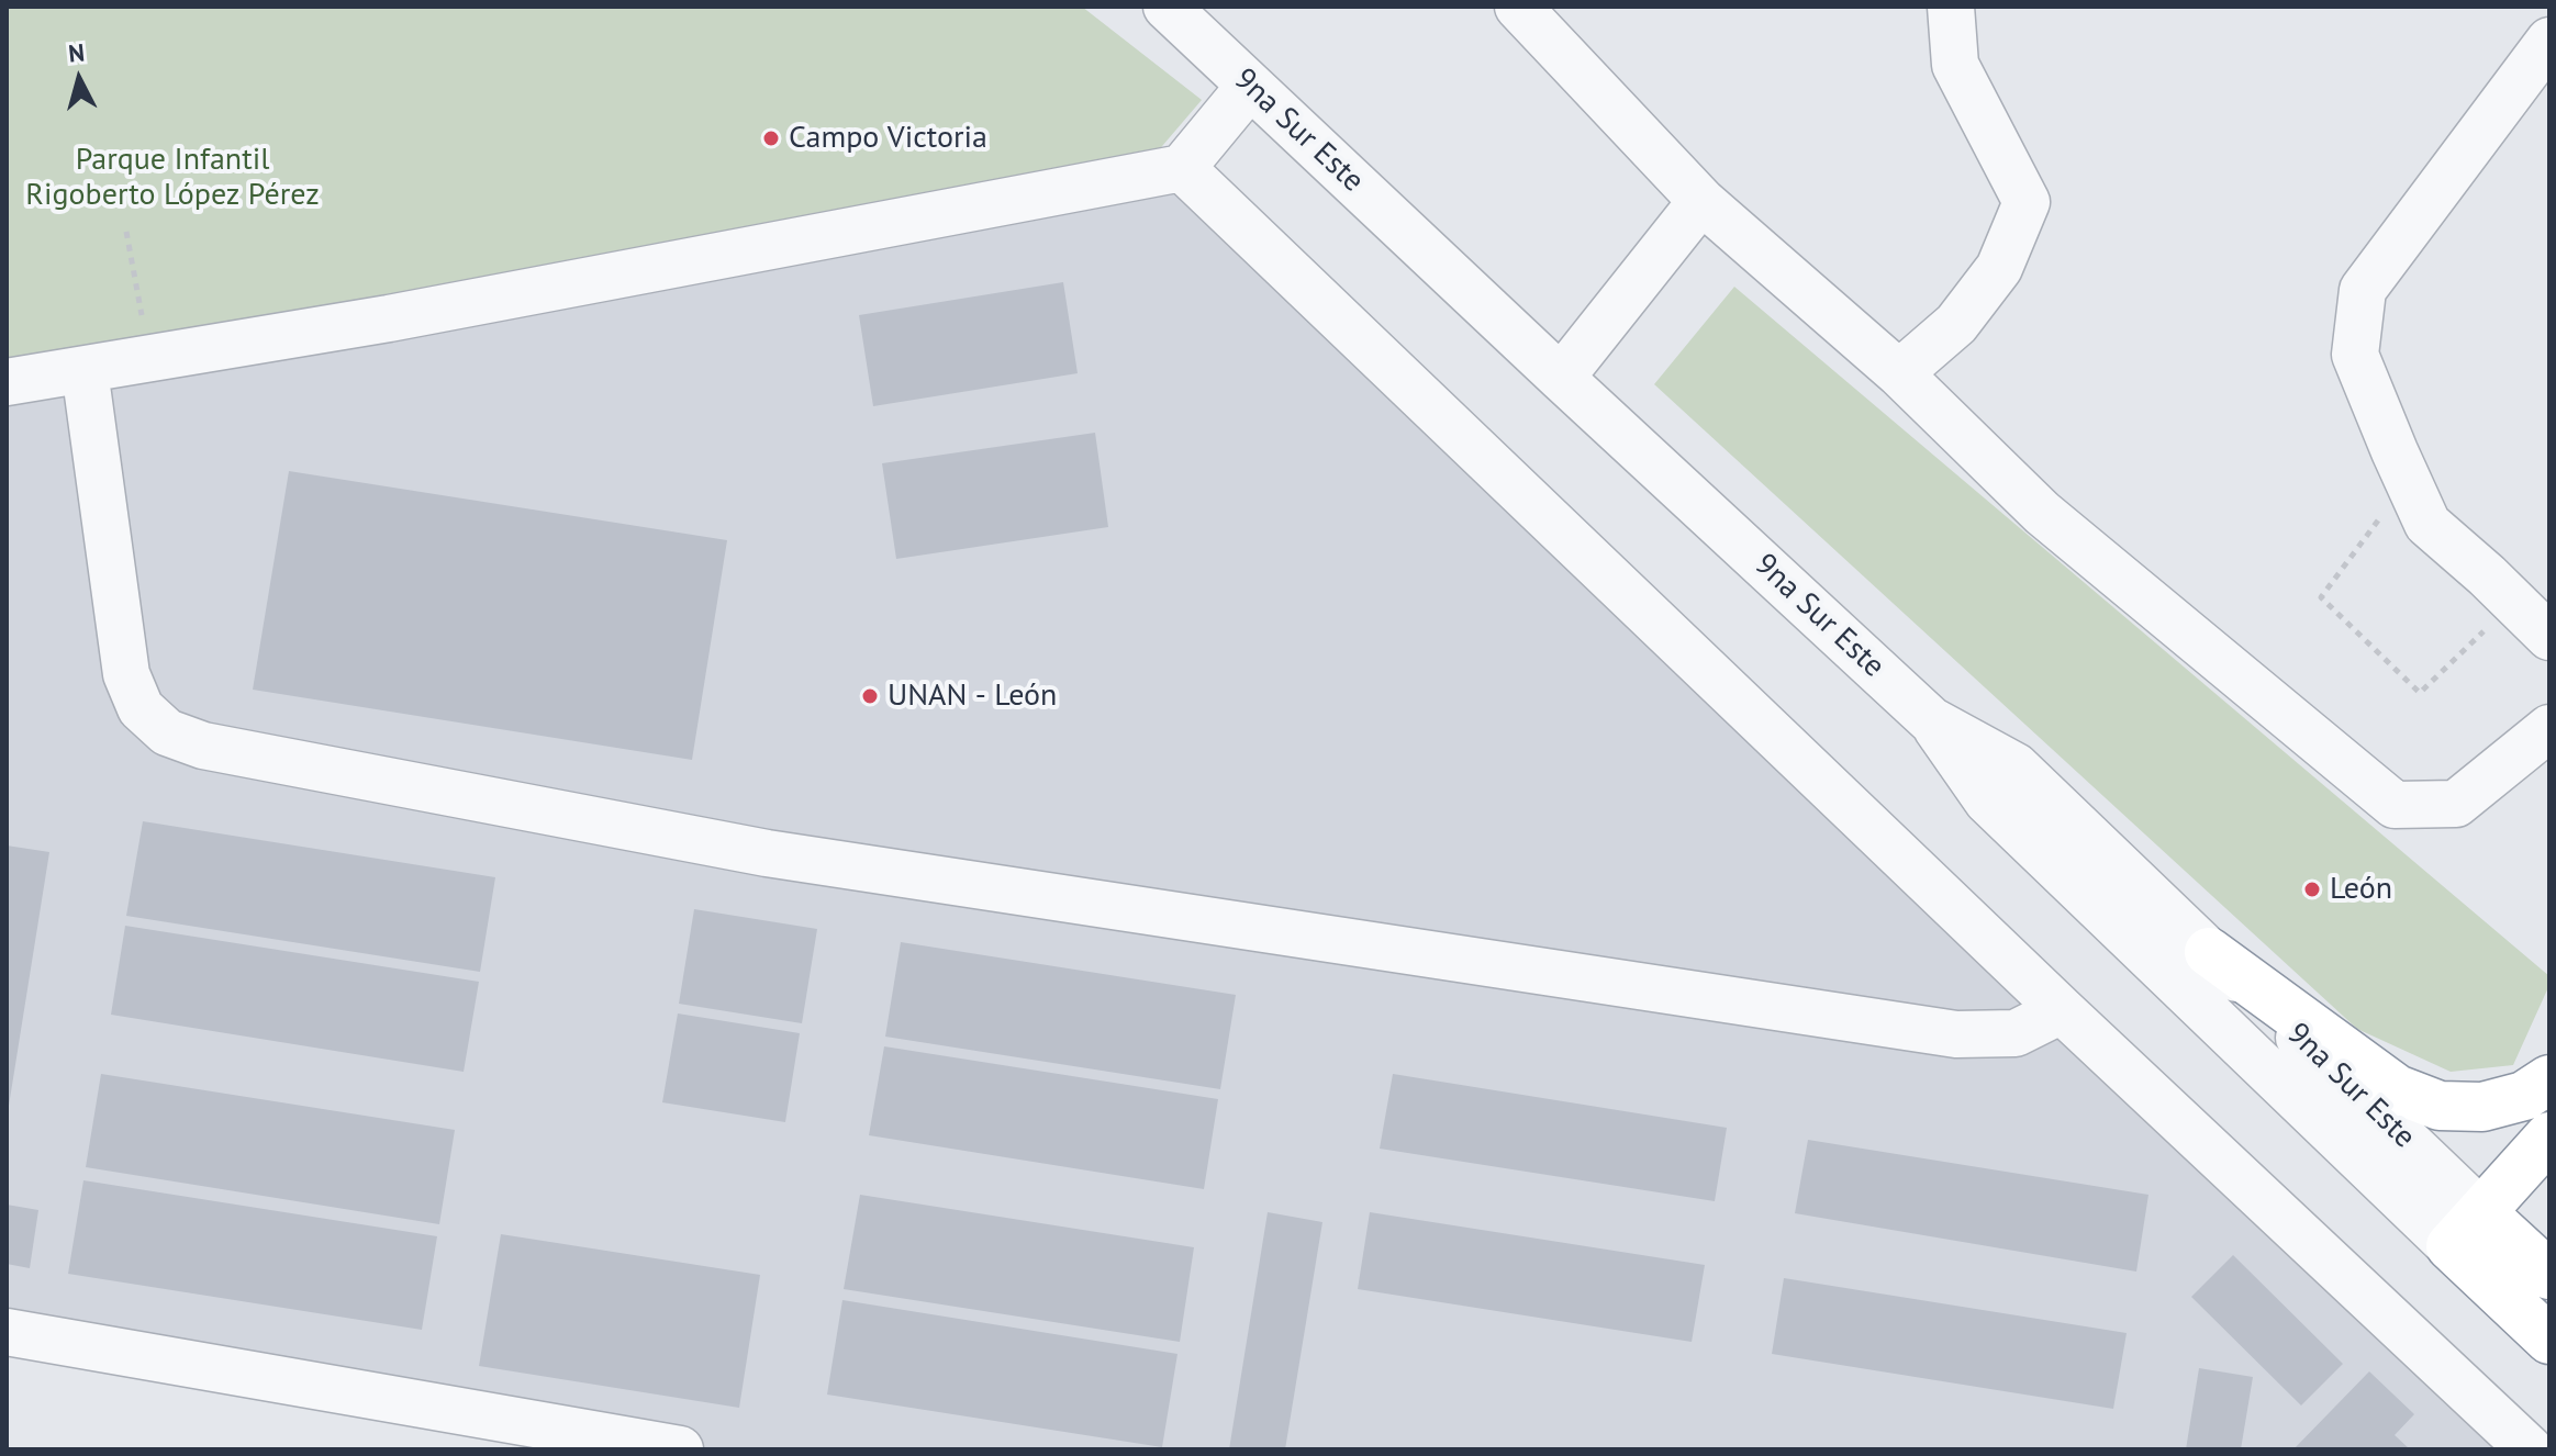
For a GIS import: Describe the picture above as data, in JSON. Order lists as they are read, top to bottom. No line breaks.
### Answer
{"streets":{"street":["9na Sur Este"]},"parks":["Parque Infantil Rigoberto López Pérez"],"places":["Campo Victoria","UNAN - León","León"],"north":"top"}
